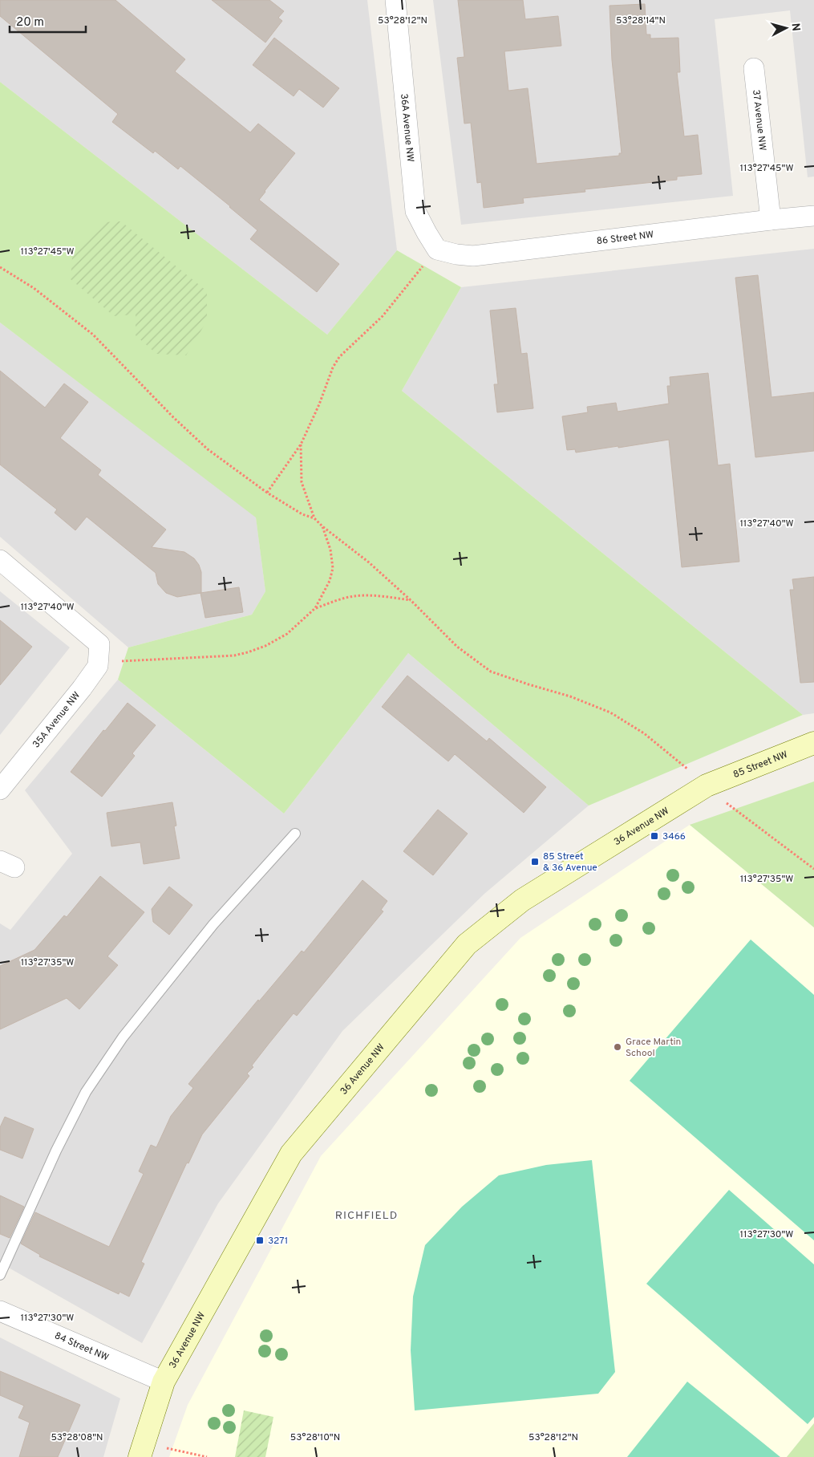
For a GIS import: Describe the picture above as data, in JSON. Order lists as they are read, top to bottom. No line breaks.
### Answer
{"streets":{"street":["37 Avenue NW","36A Avenue NW","86 Street NW","35A Avenue NW","85 Street NW","36 Avenue NW","84 Street NW"]},"crossings":[["37 Avenue NW","86 Street NW"],["36A Avenue NW","86 Street NW"],["85 Street NW","36 Avenue NW"],["36 Avenue NW","84 Street NW"]],"districts":["RICHFIELD"],"places":{"transit":["3466","85 Street & 36 Avenue","3271"],"other":["Grace Martin School"]},"scale_bar":"20 m","north":"right","coordinates":["53°28'12\"N","53°28'14\"N","113°27'45\"W","113°27'40\"W","113°27'35\"W","113°27'30\"W","53°28'08\"N","53°28'10\"N"]}
